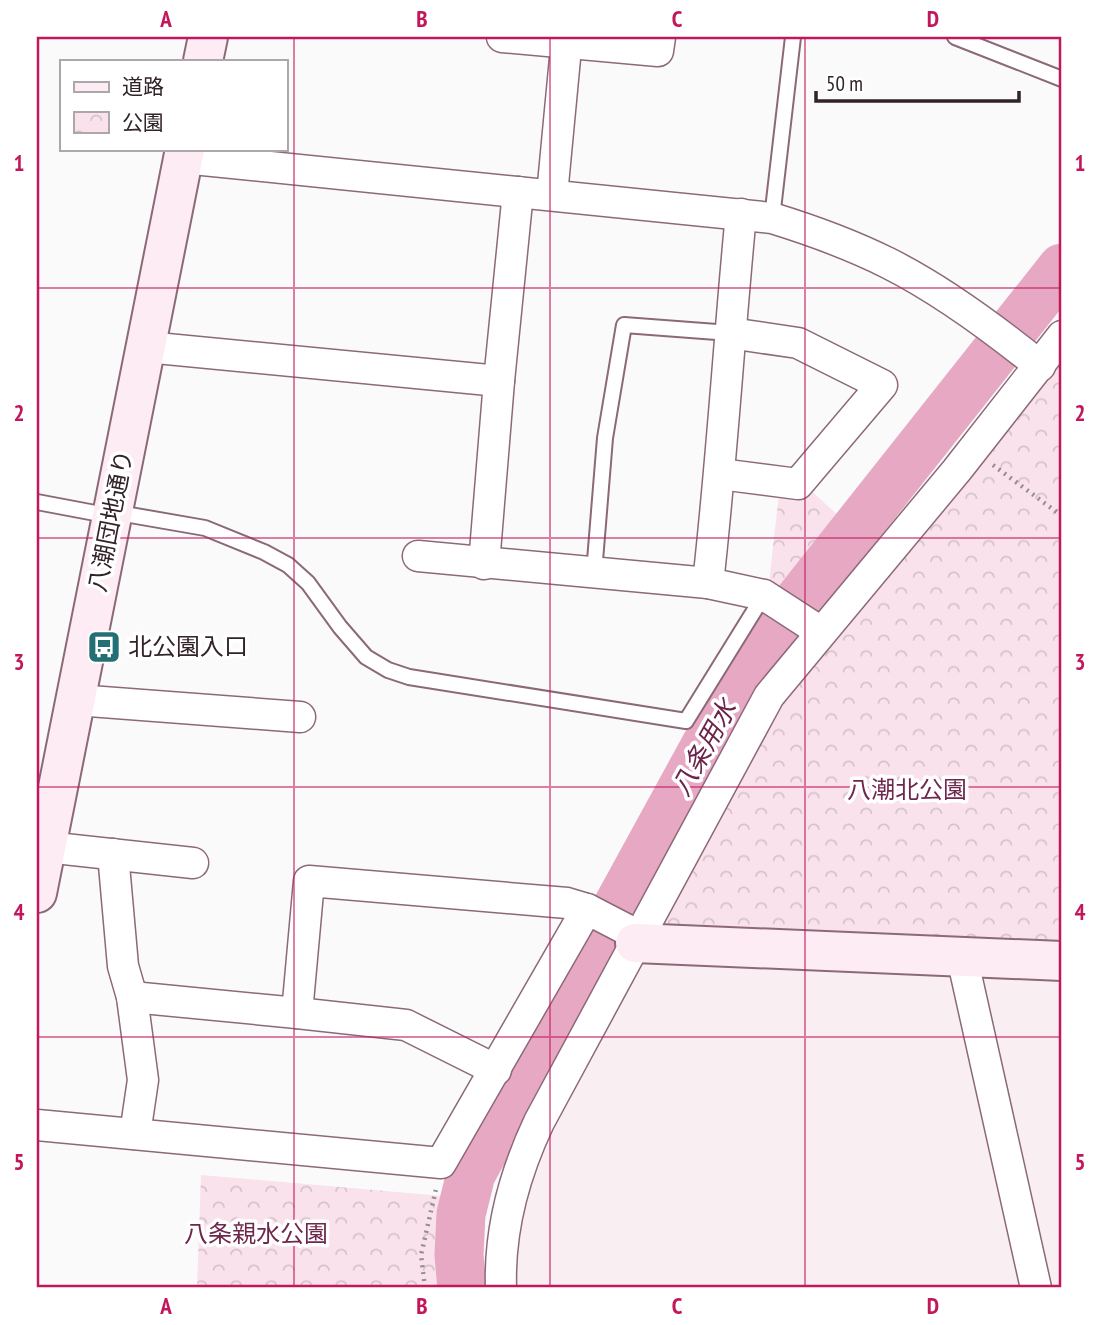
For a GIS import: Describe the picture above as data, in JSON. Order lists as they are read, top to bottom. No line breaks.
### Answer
{"streets":{"street":["八潮団地通り"]},"water":["八条用水"],"parks":["八潮北公園","八条親水公園"],"places":{"bus stop":["北公園入口"]},"legend":["道路","公園"],"scale_bar":"50 m","grid":{"columns":["A","B","C","D"],"rows":["1","2","3","4","5"]}}
